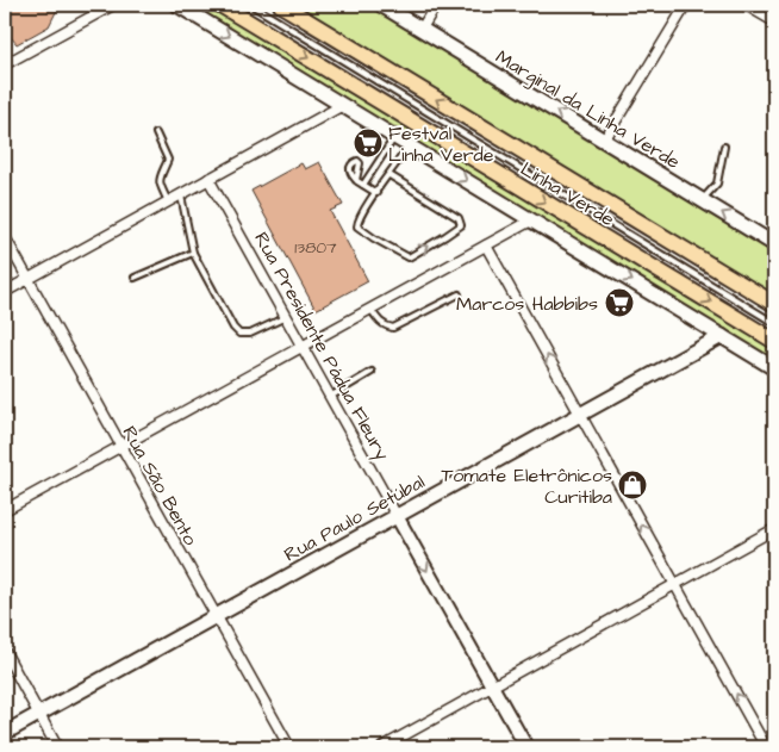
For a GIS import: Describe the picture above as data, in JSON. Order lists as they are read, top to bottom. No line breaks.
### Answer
{"streets":{"highway":["Linha Verde"],"main road":["Marginal da Linha Verde","Rua Paulo Setúbal"],"street":["Rua Presidente Pádua Fleury","Rua São Bento"]},"crossings":[["Rua Presidente Pádua Fleury","Rua Paulo Setúbal"],["Rua São Bento","Rua Paulo Setúbal"]],"places":{"supermarket":["Festval Linha Verde","Marcos Habbibs"],"shop":["Tomate Eletrônicos Curitiba"]},"house_numbers":["13807"]}
